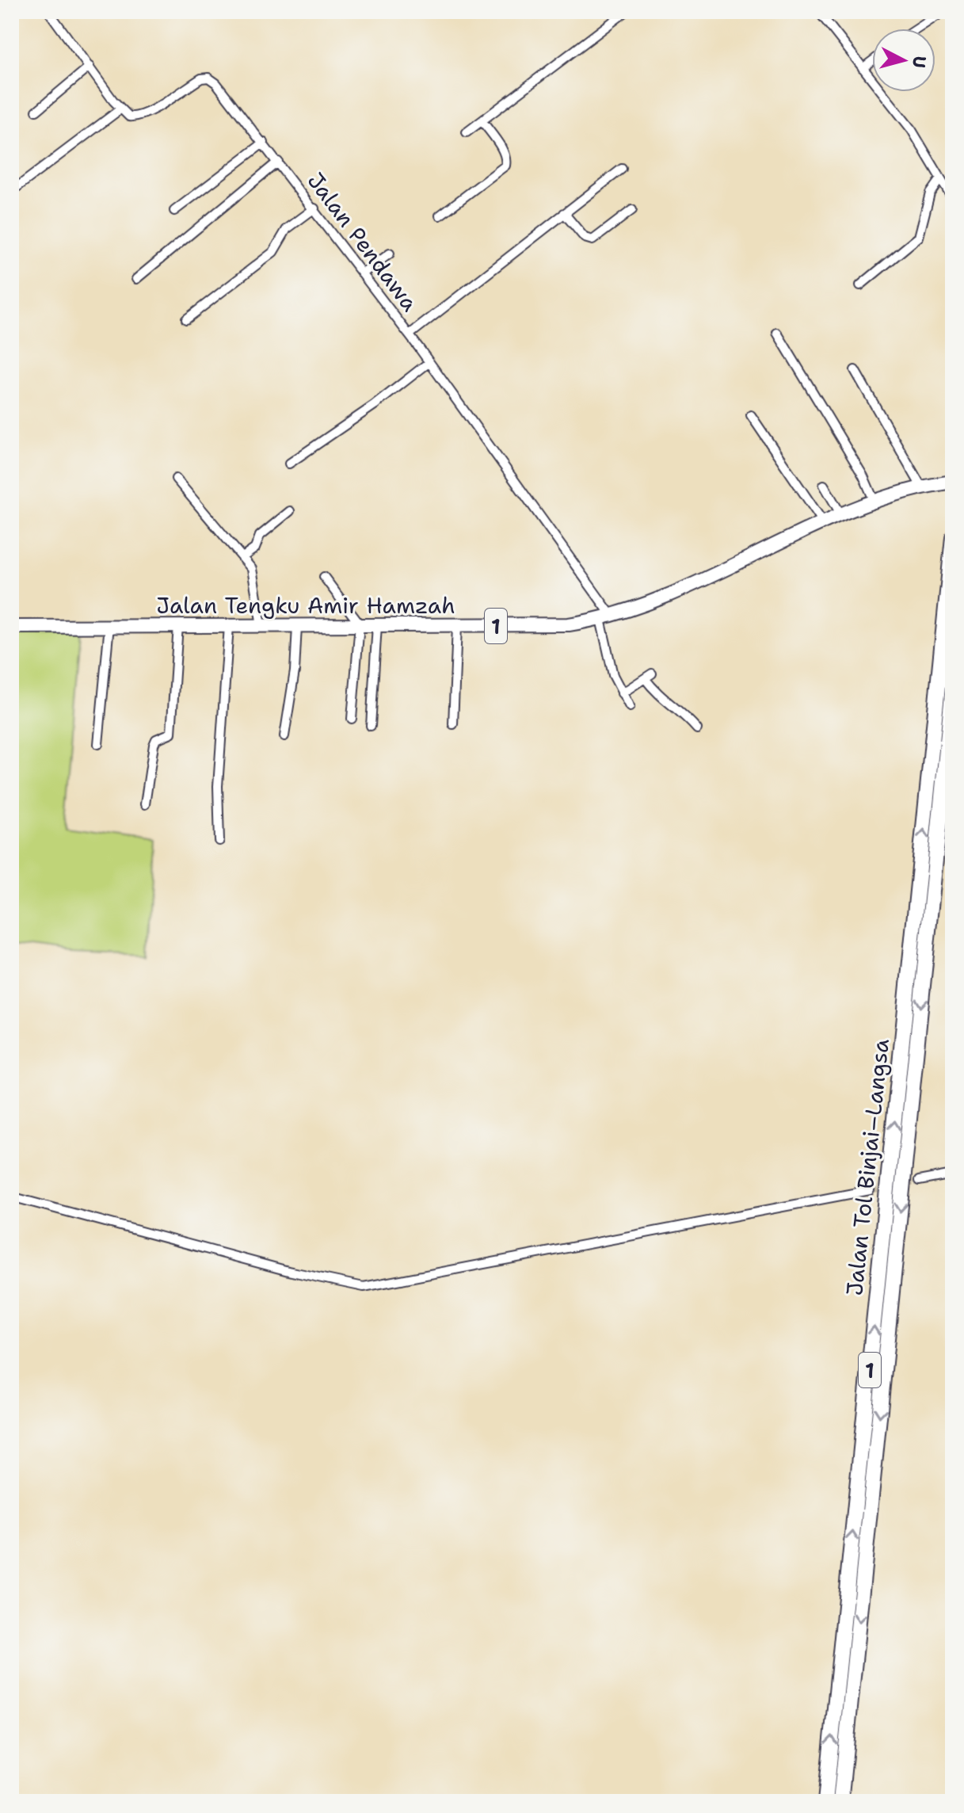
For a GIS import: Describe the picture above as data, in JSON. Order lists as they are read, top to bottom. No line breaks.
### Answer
{"streets":{"highway":["Jalan Tengku Amir Hamzah","1","Jalan Tol Binjai–Langsa"],"street":["Jalan Pendawa"]},"crossings":[["Jalan Pendawa","Jalan Tengku Amir Hamzah"]],"north":"right"}
